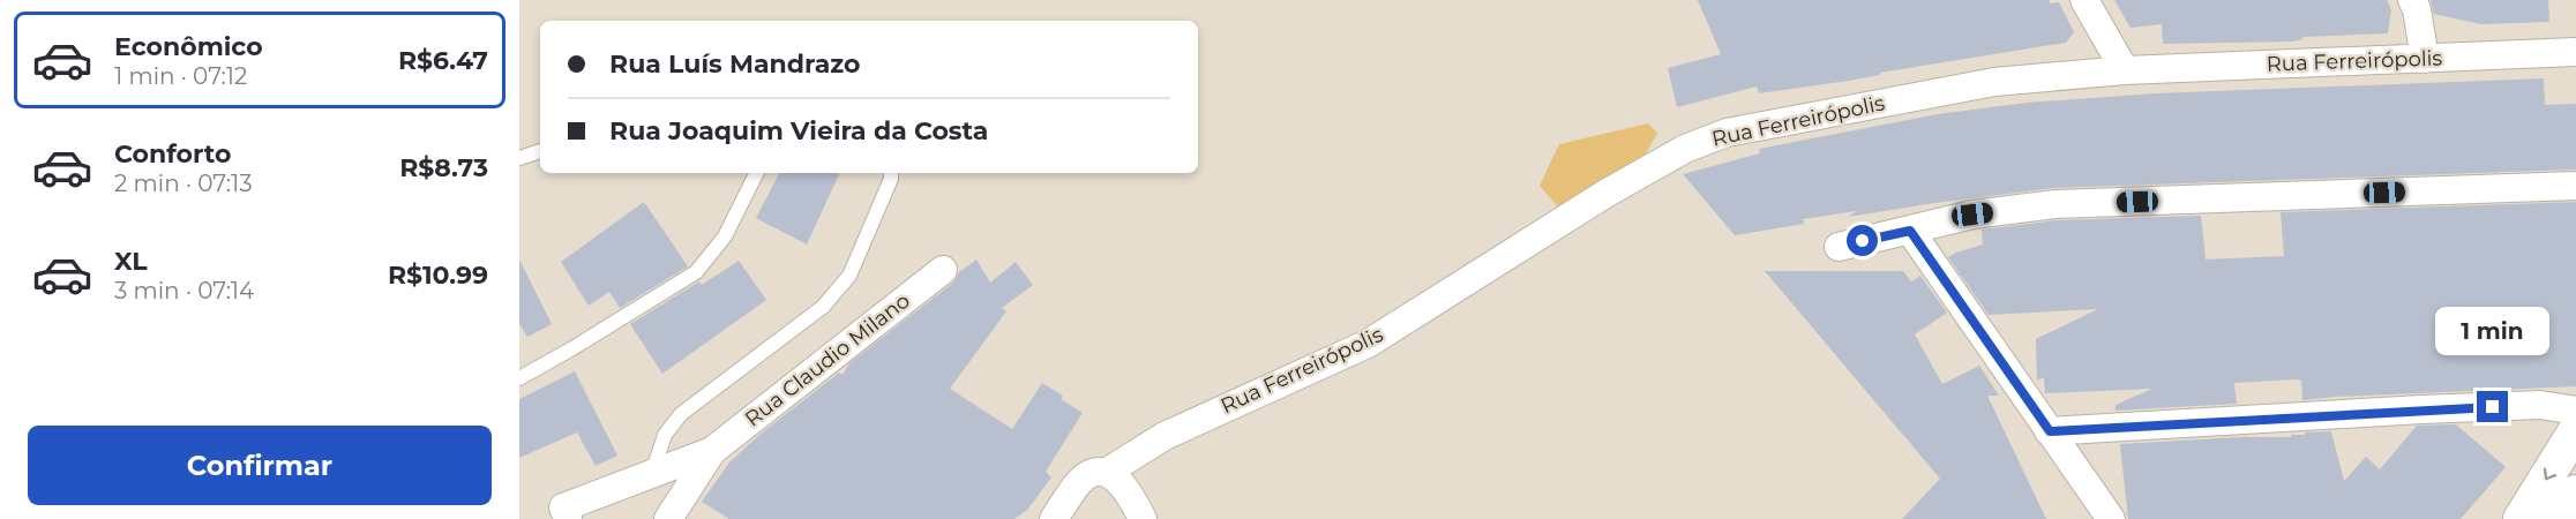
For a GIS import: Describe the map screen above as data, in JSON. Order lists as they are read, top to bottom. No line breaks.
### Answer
{"streets":{"street":["Rua Ferreirópolis","Rua Claudio Milano"]},"page":{"list":[{"name":"Econômico","note":"1 min · 07:12","value":"R$6.47"},{"name":"Conforto","note":"2 min · 07:13","value":"R$8.73"},{"name":"XL","note":"3 min · 07:14","value":"R$10.99"}],"banner":["Rua Luís Mandrazo","Rua Joaquim Vieira da Costa"],"bubble":"1 min","buttons":"Confirmar"}}
